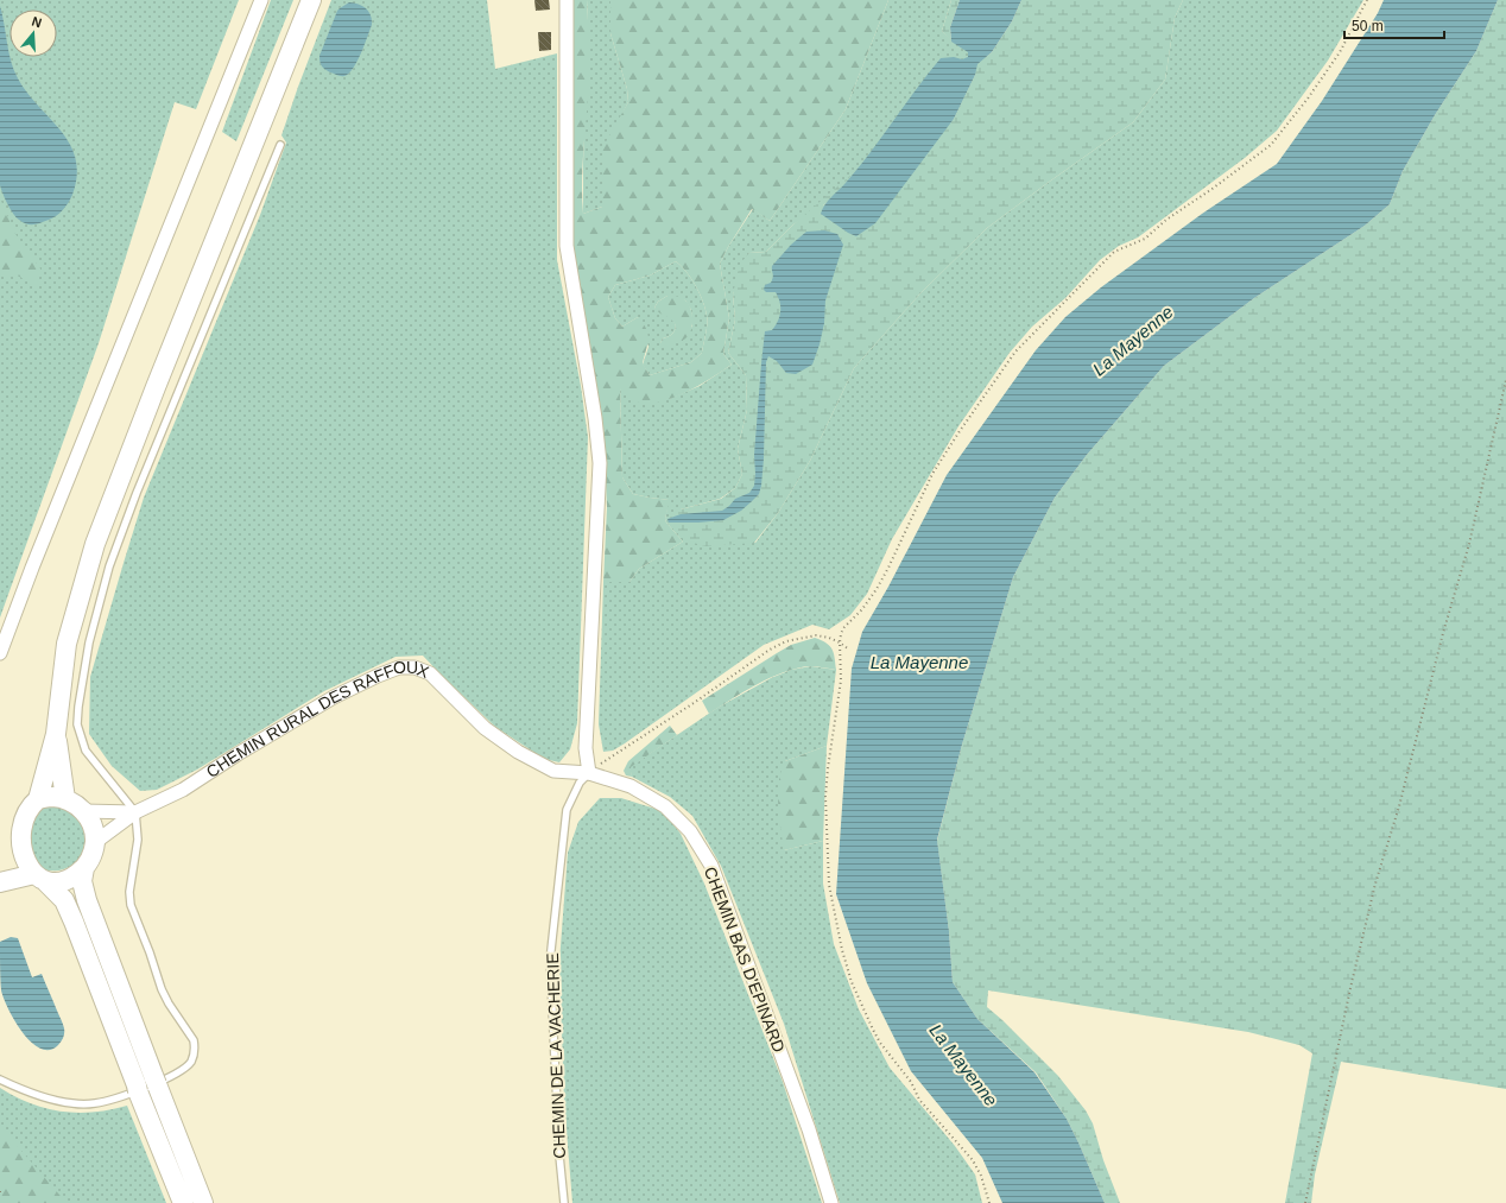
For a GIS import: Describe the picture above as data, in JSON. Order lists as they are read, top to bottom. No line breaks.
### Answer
{"streets":{"street":["CHEMIN RURAL DES RAFFOUX","CHEMIN BAS D'EPINARD"],"lane":["CHEMIN DE LA VACHERIE"]},"crossings":[["CHEMIN RURAL DES RAFFOUX","CHEMIN BAS D'EPINARD"],["CHEMIN RURAL DES RAFFOUX","CHEMIN DE LA VACHERIE"],["CHEMIN BAS D'EPINARD","CHEMIN DE LA VACHERIE"]],"water":["La Mayenne"],"scale_bar":"50 m","north":"top"}
